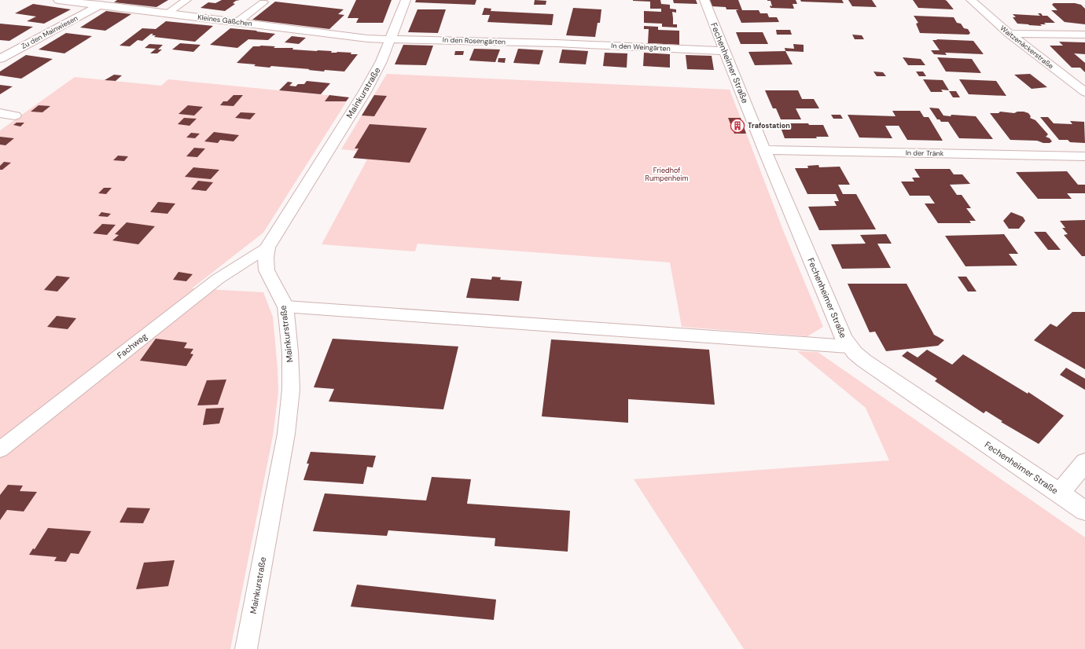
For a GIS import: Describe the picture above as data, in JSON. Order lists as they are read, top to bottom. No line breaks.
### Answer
{"streets":{"street":["Kleines Gäßchen","Zu den Mainwiesen","In den Rosengärten","In den Weingärten","Waitzenäckerstraße","Fechenheimer Straße","Mainkurstraße","In der Tränk"],"lane":["Fachweg"]},"crossings":[["Kleines Gäßchen","Zu den Mainwiesen"],["Kleines Gäßchen","In den Rosengärten"],["Kleines Gäßchen","Mainkurstraße"],["In den Rosengärten","In den Weingärten"],["In den Rosengärten","Mainkurstraße"],["In den Weingärten","Fechenheimer Straße"],["Fechenheimer Straße","In der Tränk"],["Mainkurstraße","Fachweg"]],"parks":["Friedhof Rumpenheim"],"places":{"building":["Trafostation"]}}
